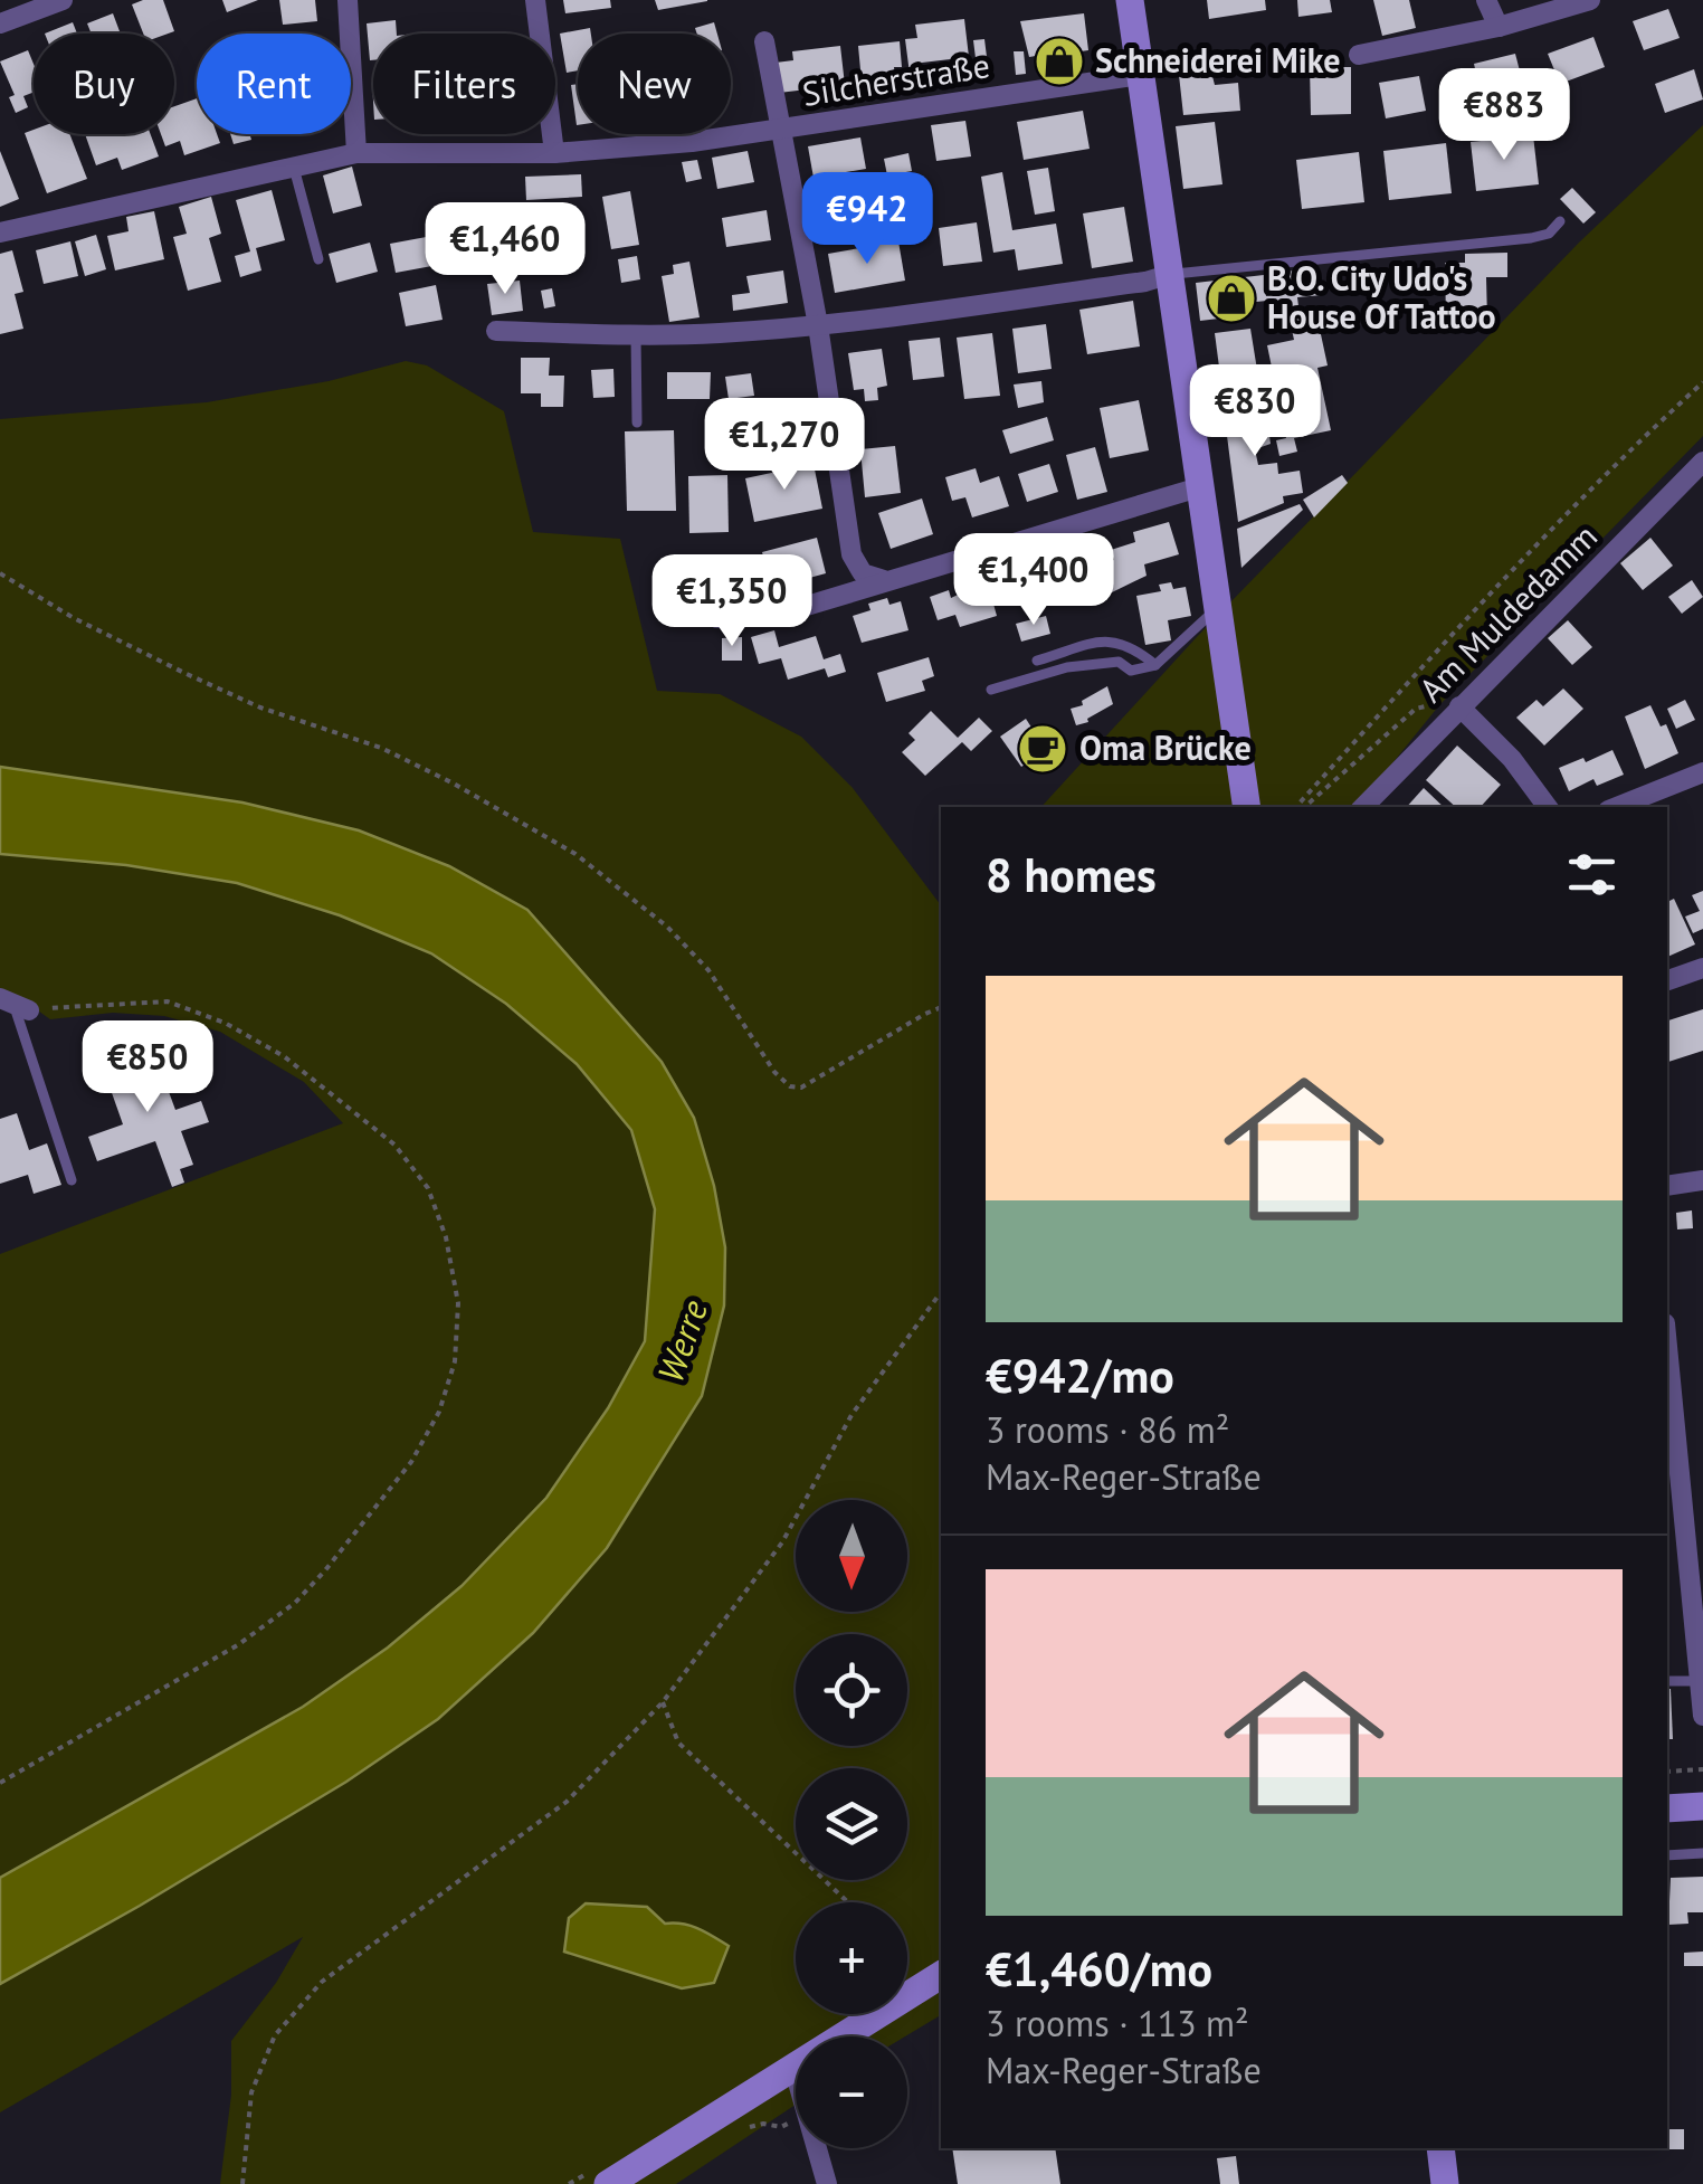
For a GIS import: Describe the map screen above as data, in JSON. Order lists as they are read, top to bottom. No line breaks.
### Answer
{"streets":{"street":["Silcherstraße","Am Muldedamm"]},"water":["Werre"],"places":{"shop":["Schneiderei Mike","B.O. City Udo's House Of Tattoo"],"cafe":["Oma Brücke"]},"north":"bottom","page":{"chip":["Buy","Rent","Filters","New"],"price":["€883","€942","€1,460","€830","€1,270","€1,400","€1,350","€850"],"heading":"8 homes","list":[{"name":"€942/mo","note":"3 rooms · 86 m² · Max-Reger-Straße"},{"name":"€1,460/mo","note":"3 rooms · 113 m² · Max-Reger-Straße"}],"map_buttons":["+","−"]}}
